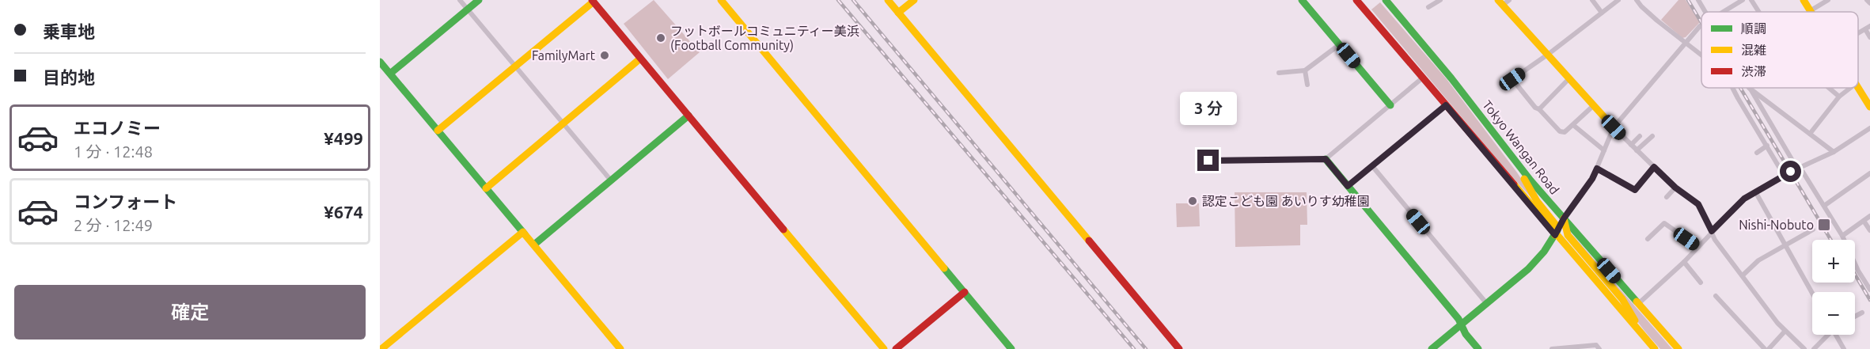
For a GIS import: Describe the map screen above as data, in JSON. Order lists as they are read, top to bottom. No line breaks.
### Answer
{"streets":{"main road":["Tokyo Wangan Road"]},"places":{"other":["フットボールコミュニティー美浜 (Football Community)","FamilyMart","認定こども園 あいりす幼稚園"],"transit":["Nishi-Nobuto"]},"legend":["順調","混雑","渋滞"],"page":{"banner":["乗車地","目的地"],"bubble":"3 分","list":[{"name":"エコノミー","note":"1 分 · 12:48","value":"¥499"},{"name":"コンフォート","note":"2 分 · 12:49","value":"¥674"}],"map_buttons":["+","−"],"buttons":"確定"}}
